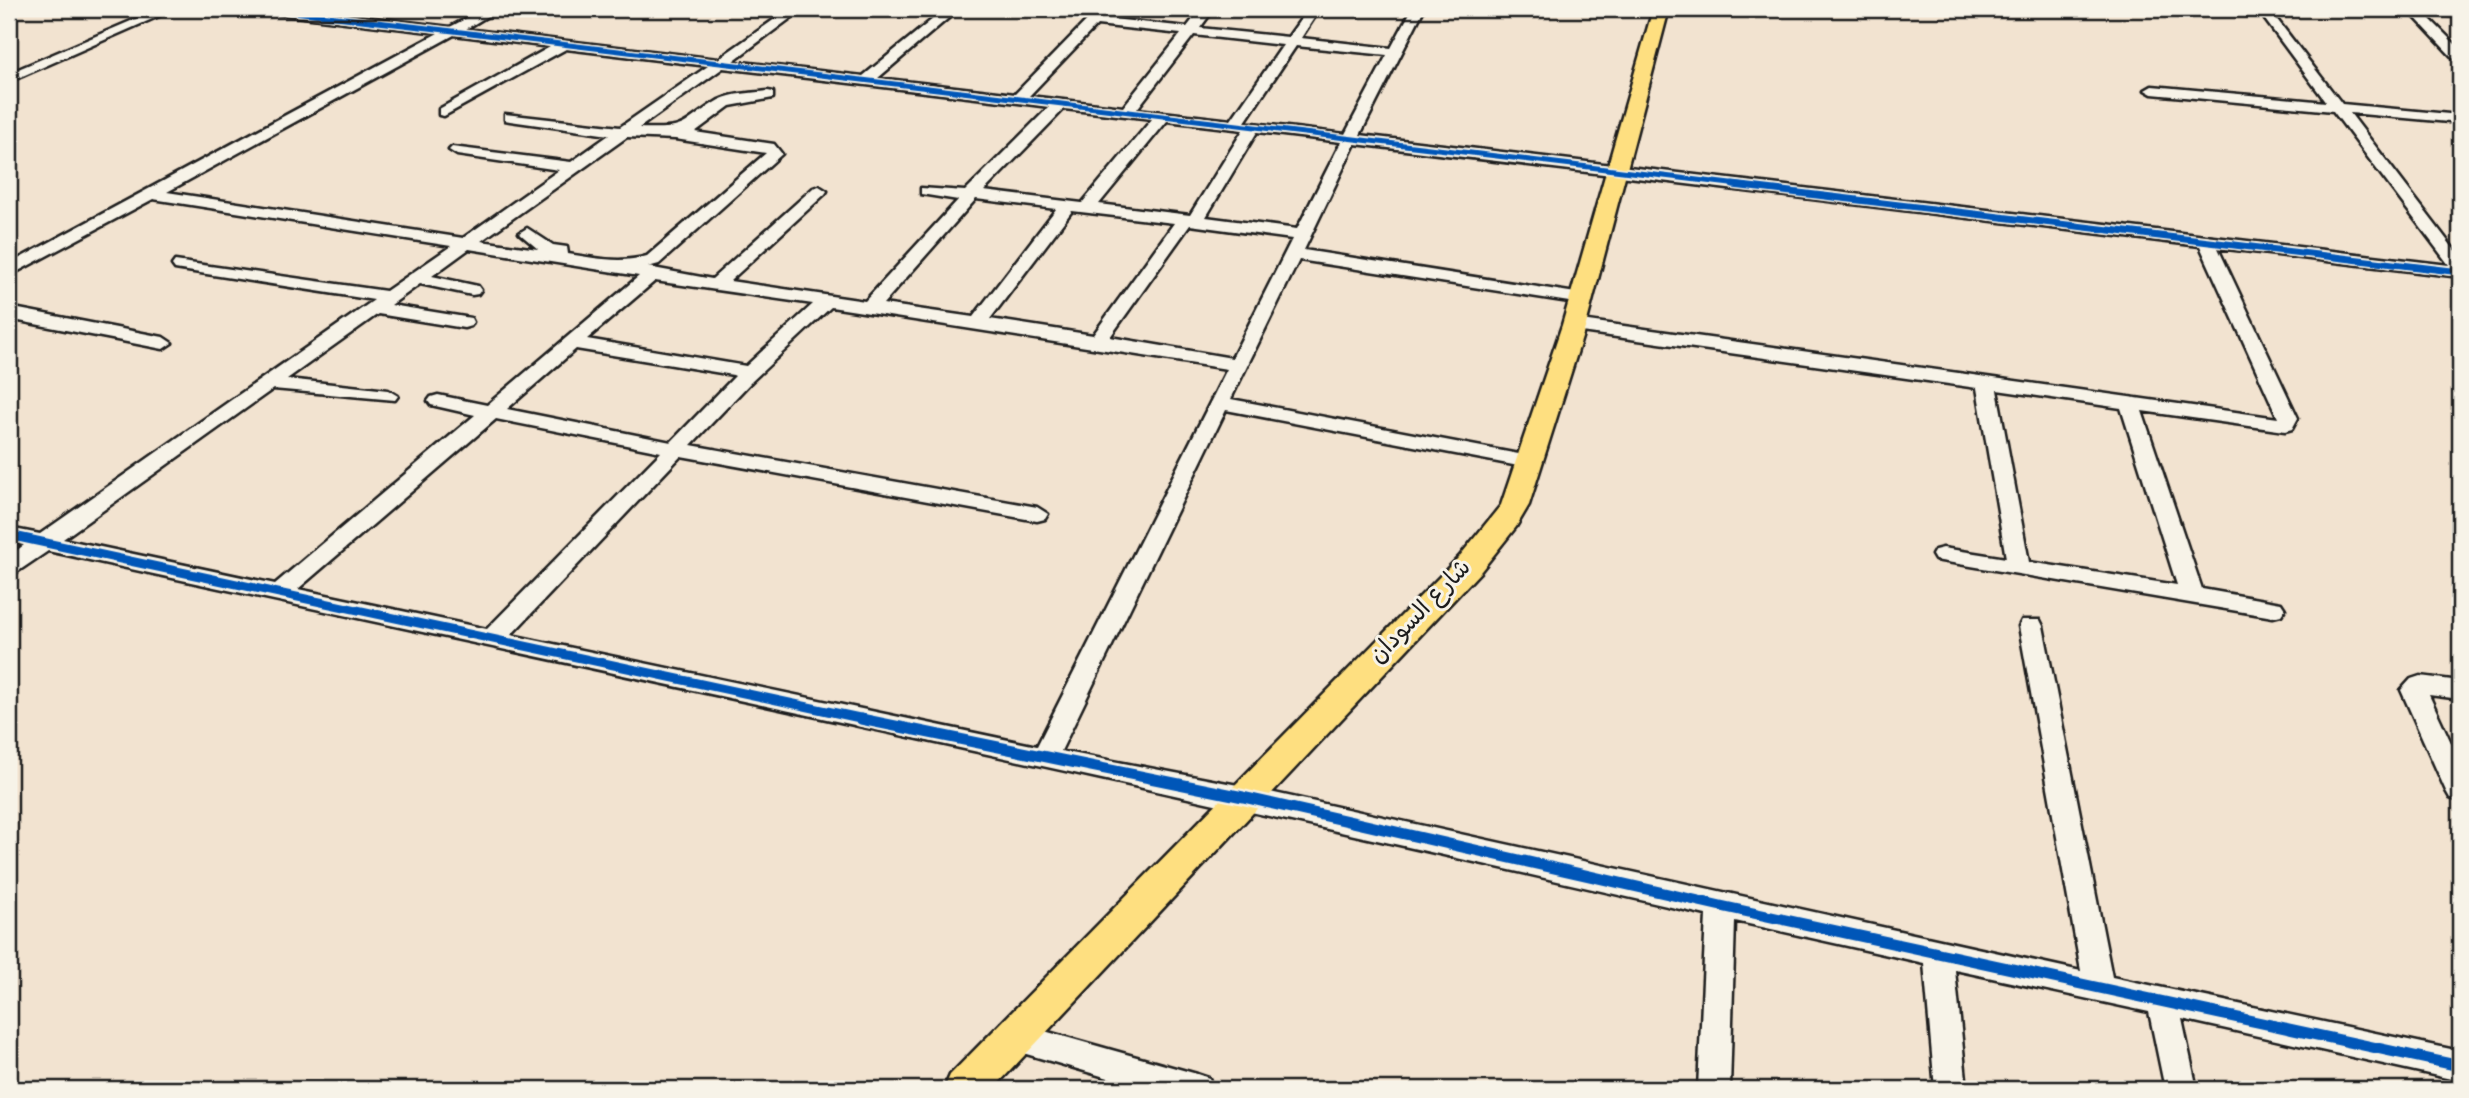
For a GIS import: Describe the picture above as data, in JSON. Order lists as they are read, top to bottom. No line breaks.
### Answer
{"streets":{"main road":["شارع السودان"]}}
